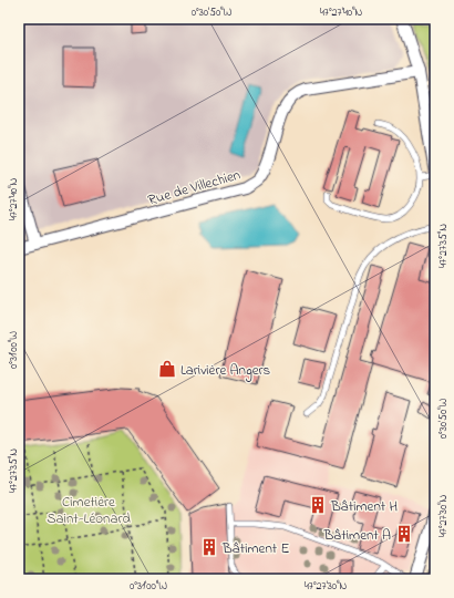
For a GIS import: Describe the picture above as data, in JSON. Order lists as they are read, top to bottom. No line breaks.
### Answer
{"streets":{"street":["Rue de Villechien"]},"parks":["Cimetière Saint-Léonard"],"places":{"shop":["Larivière Angers"],"building":["Bâtiment H","Bâtiment A","Bâtiment E"]},"coordinates":["0°30'50\"W","47°27'40\"N","47°27'35\"N","0°31'00\"W","47°27'30\"N"]}
